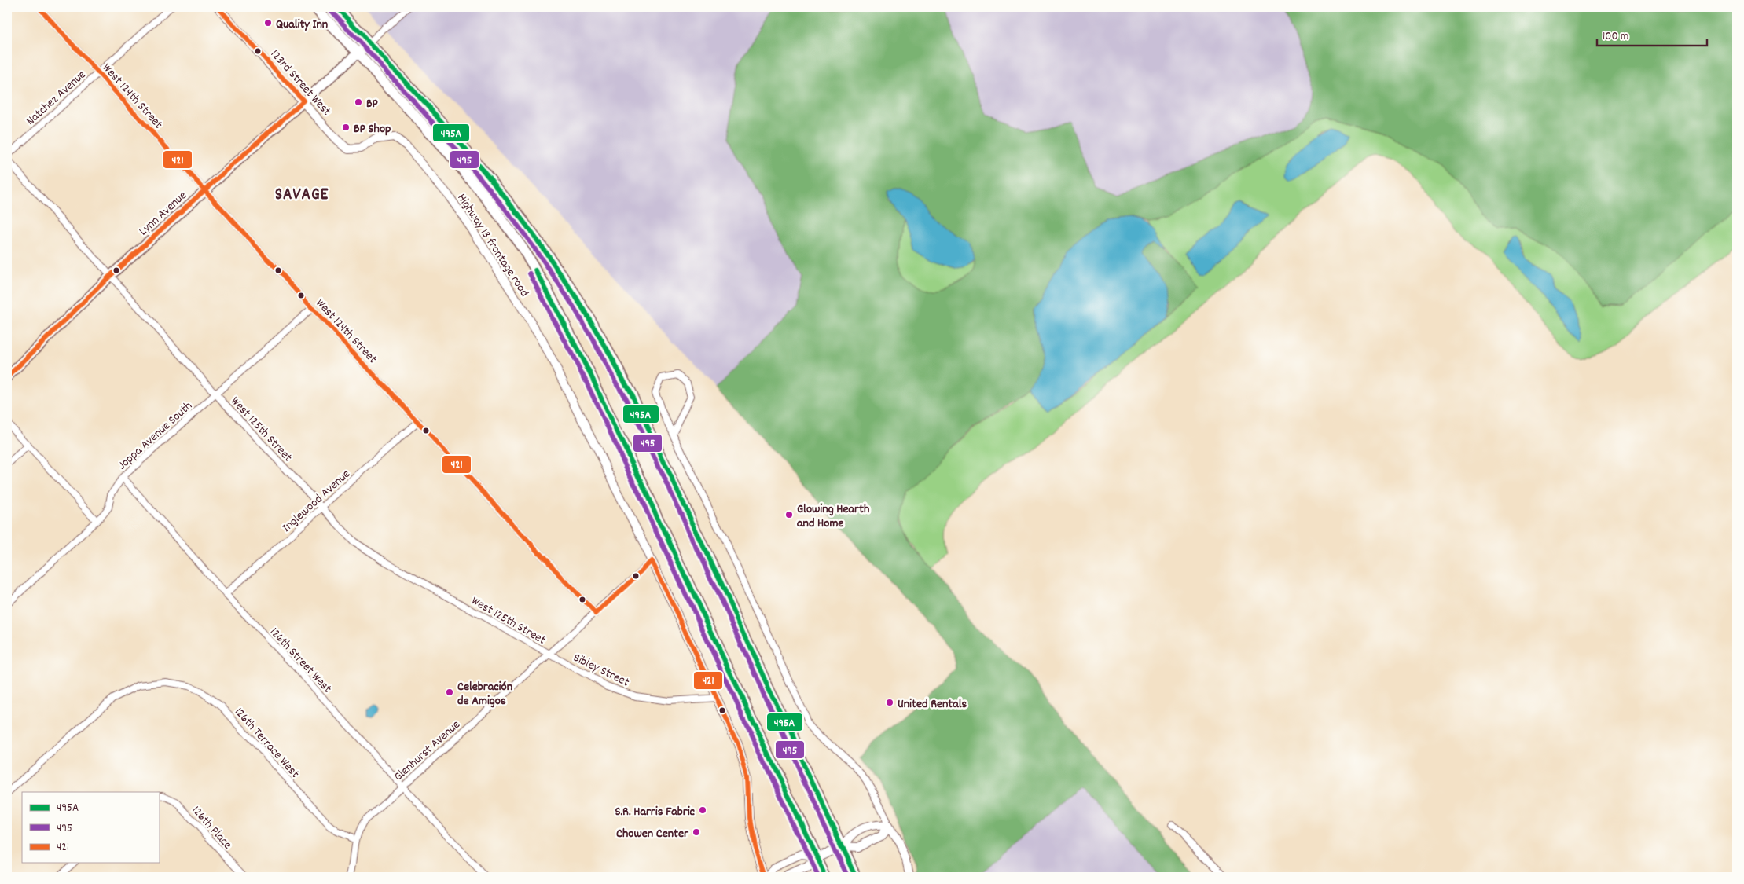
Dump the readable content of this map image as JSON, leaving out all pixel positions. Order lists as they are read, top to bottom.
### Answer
{
  "streets": {
    "main road": ["Lynn Avenue"],
    "street": [
      "123rd Street West",
      "West 124th Street",
      "Natchez Avenue",
      "Highway 13 frontage road",
      "West 125th Street",
      "Joppa Avenue South",
      "Inglewood Avenue",
      "126th Street West",
      "Sibley Street",
      "126th Terrace West",
      "Glenhurst Avenue",
      "126th Place"
    ]
  },
  "crossings": [
    ["123rd Street West", "Lynn Avenue"],
    ["123rd Street West", "Highway 13 frontage road"],
    ["West 124th Street", "Natchez Avenue"],
    ["West 124th Street", "Lynn Avenue"],
    ["West 124th Street", "Joppa Avenue South"],
    ["West 124th Street", "Inglewood Avenue"],
    ["West 124th Street", "Glenhurst Avenue"],
    ["Lynn Avenue", "West 125th Street"],
    ["Highway 13 frontage road", "Glenhurst Avenue"],
    ["West 125th Street", "Joppa Avenue South"],
    ["West 125th Street", "Inglewood Avenue"],
    ["West 125th Street", "Sibley Street"],
    ["West 125th Street", "Glenhurst Avenue"],
    ["Joppa Avenue South", "126th Street West"],
    ["Inglewood Avenue", "126th Street West"],
    ["126th Street West", "Glenhurst Avenue"],
    ["Sibley Street", "Glenhurst Avenue"],
    ["126th Terrace West", "Glenhurst Avenue"]
  ],
  "districts": ["SAVAGE"],
  "places": [
    "Quality Inn",
    "BP",
    "BP Shop",
    "Glowing Hearth and Home",
    "Celebración de Amigos",
    "United Rentals",
    "S.R. Harris Fabric",
    "Chowen Center"
  ],
  "lines": ["transit line 495A", "transit line 421", "transit line 495"],
  "legend": ["495A", "495", "421"],
  "scale_bar": "100 m"
}
